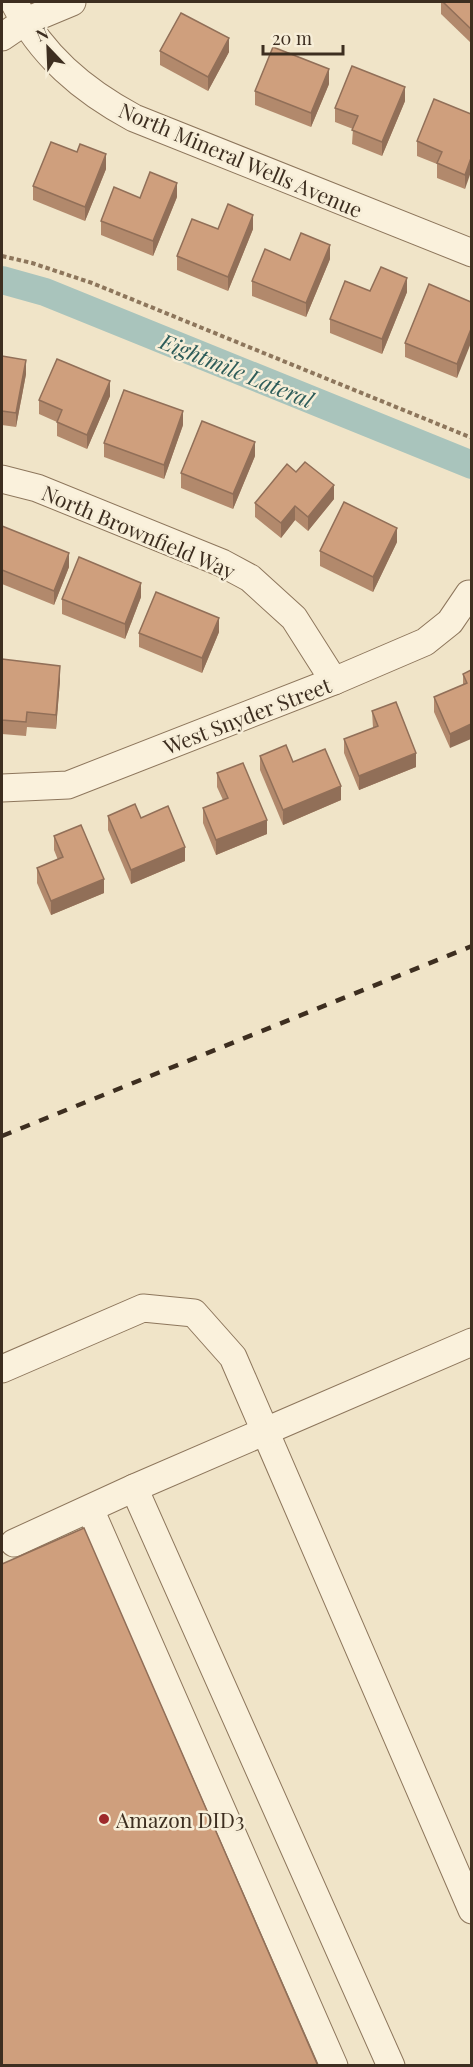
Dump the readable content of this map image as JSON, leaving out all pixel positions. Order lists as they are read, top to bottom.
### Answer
{
  "streets": {
    "street": ["North Mineral Wells Avenue", "North Brownfield Way", "West Snyder Street"]
  },
  "crossings": [
    ["North Brownfield Way", "West Snyder Street"]
  ],
  "water": ["Eightmile Lateral"],
  "places": ["Amazon DID3"],
  "scale_bar": "20 m",
  "north": "top left"
}
